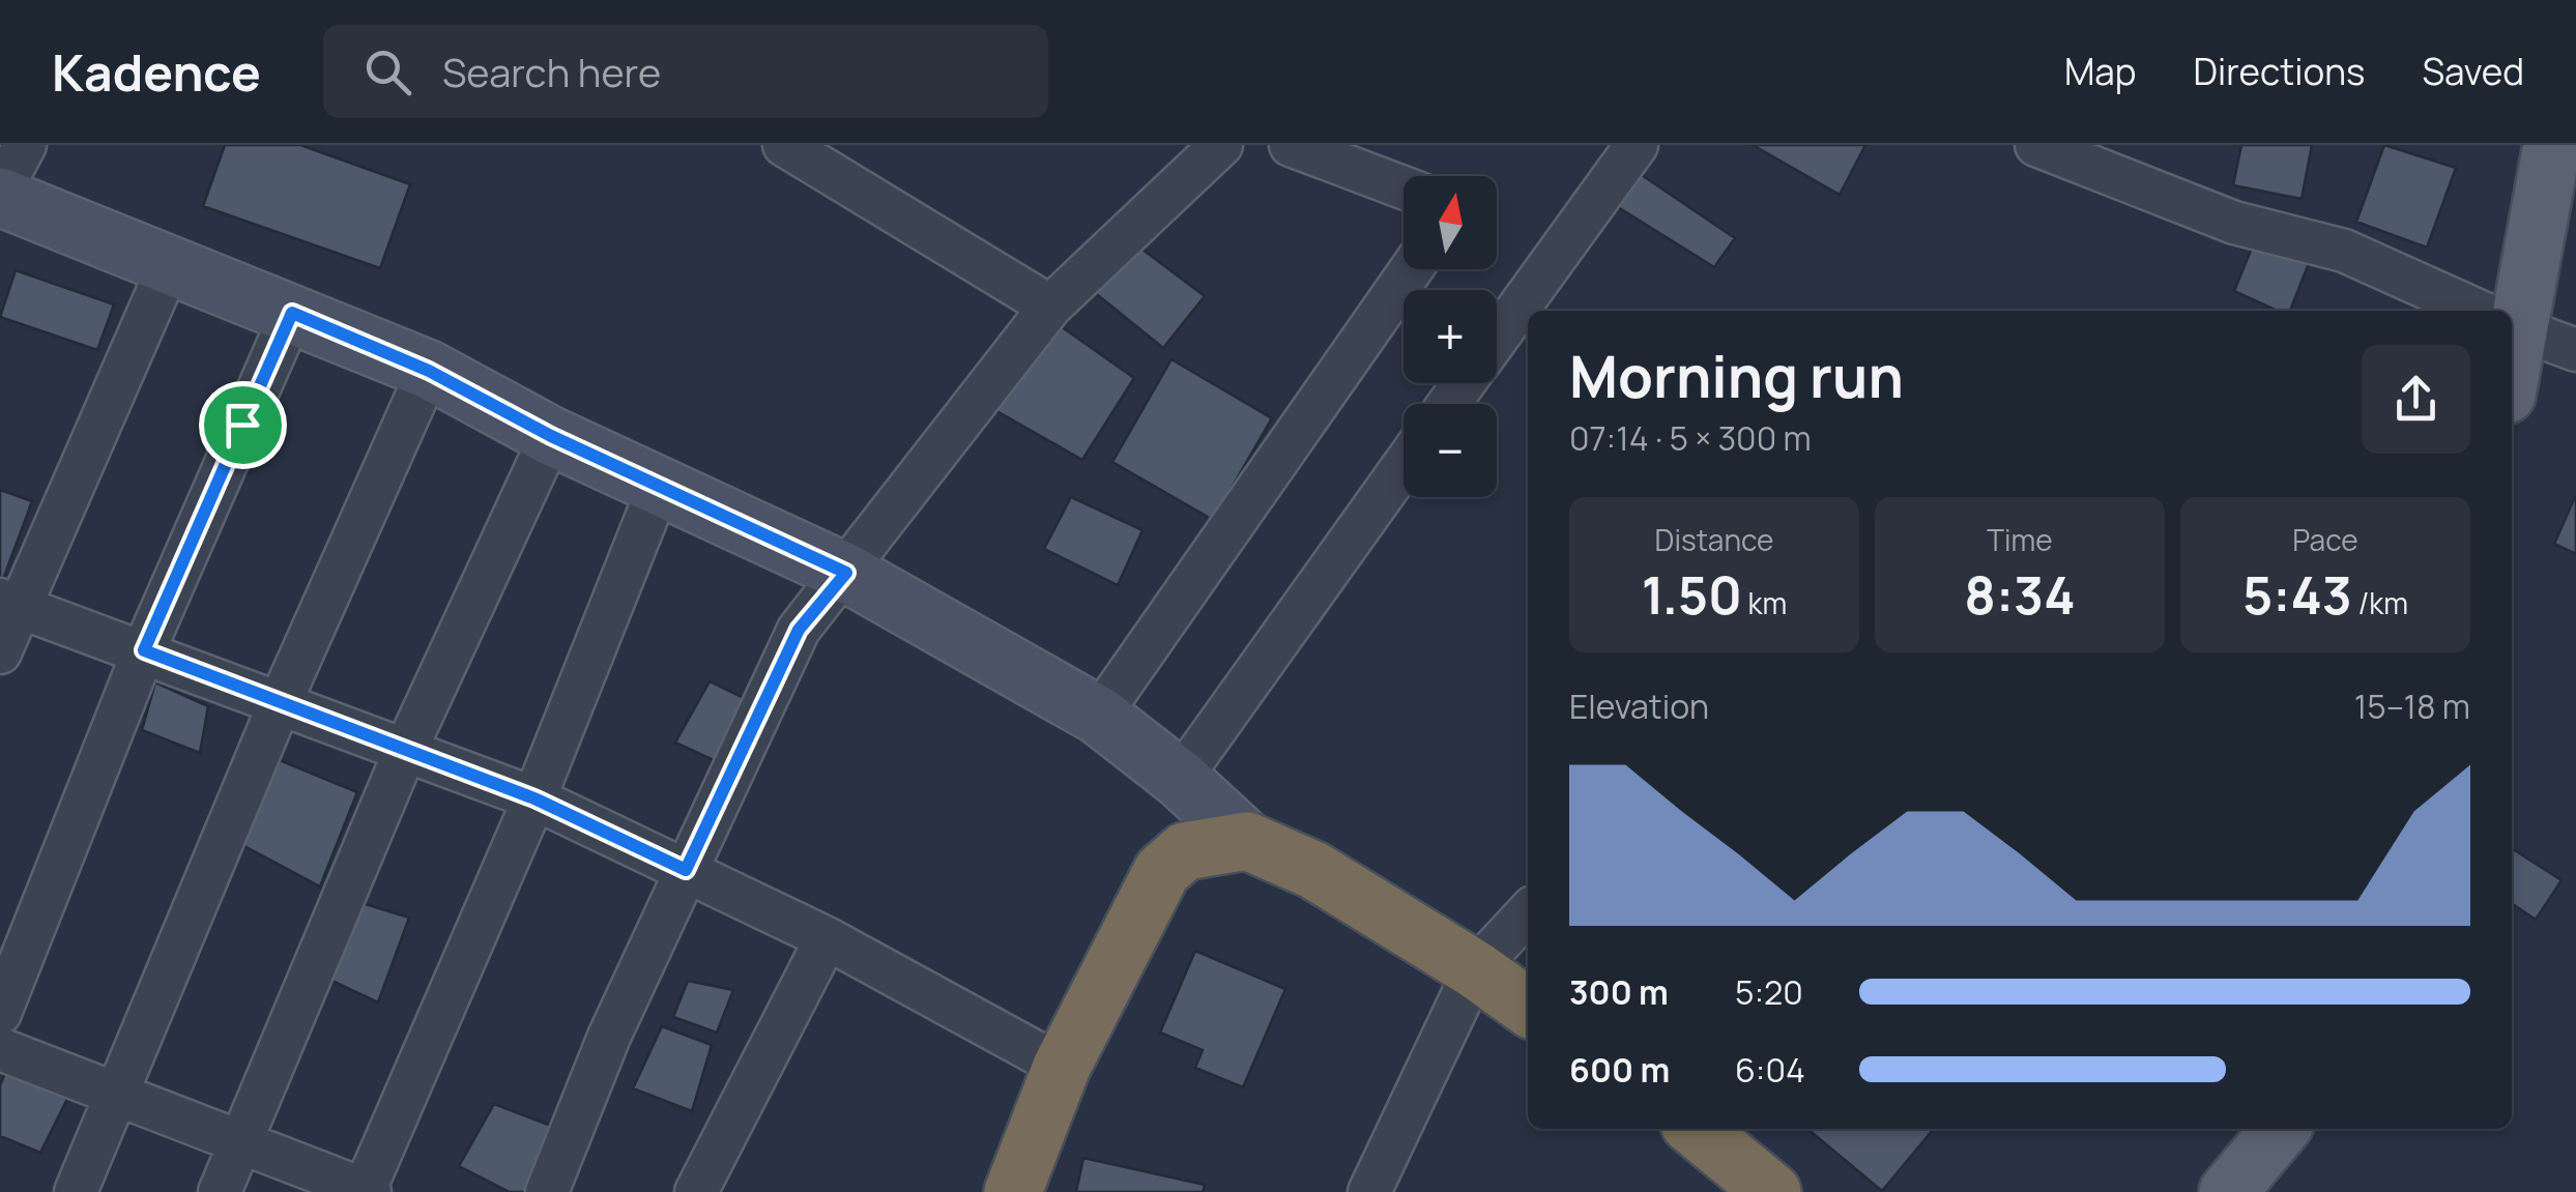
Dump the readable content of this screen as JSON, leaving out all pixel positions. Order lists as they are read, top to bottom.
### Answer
{
  "north": "top",
  "page": {
    "header": "Kadence",
    "search": "Search here",
    "nav": ["Map", "Directions", "Saved"],
    "map_buttons": ["+", "−"],
    "heading": ["Morning run", "07:14 · 5 × 300 m"],
    "stats": [
      ["Distance", "1.50 km"],
      ["Time", "8:34"],
      ["Pace", "5:43 /km"]
    ],
    "chart": ["Elevation", "15–18 m"],
    "list": [
      {
        "name": "300 m",
        "note": "5:20"
      },
      {
        "name": "600 m",
        "note": "6:04"
      }
    ]
  }
}
